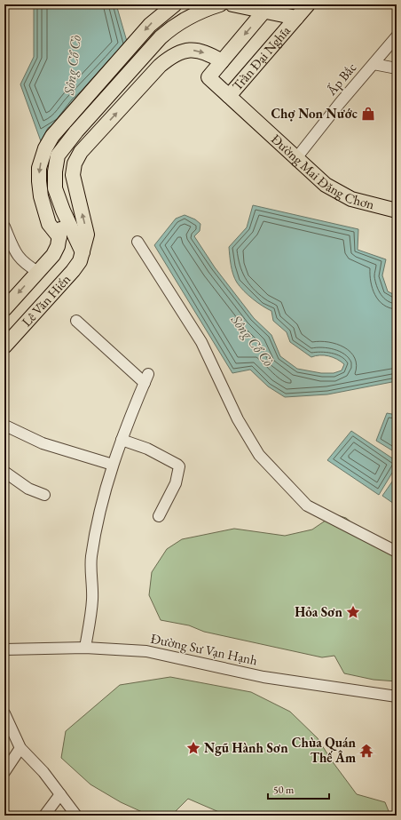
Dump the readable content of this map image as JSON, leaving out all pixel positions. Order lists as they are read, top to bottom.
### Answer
{
  "streets": {
    "main road": ["Trần Đại Nghĩa", "Đường Mai Đăng Chơn", "Lê Văn Hiến"],
    "street": ["Ấp Bắc", "Đường Sư Vạn Hạnh"]
  },
  "crossings": [
    ["Trần Đại Nghĩa", "Đường Mai Đăng Chơn"],
    ["Ấp Bắc", "Đường Mai Đăng Chơn"]
  ],
  "water": ["Sông Cổ Cò"],
  "places": {
    "shop": ["Chợ Non Nước"],
    "place": ["Hỏa Sơn", "Ngũ Hành Sơn"],
    "temple": ["Chùa Quán Thế Âm"]
  },
  "scale_bar": "50 m"
}
